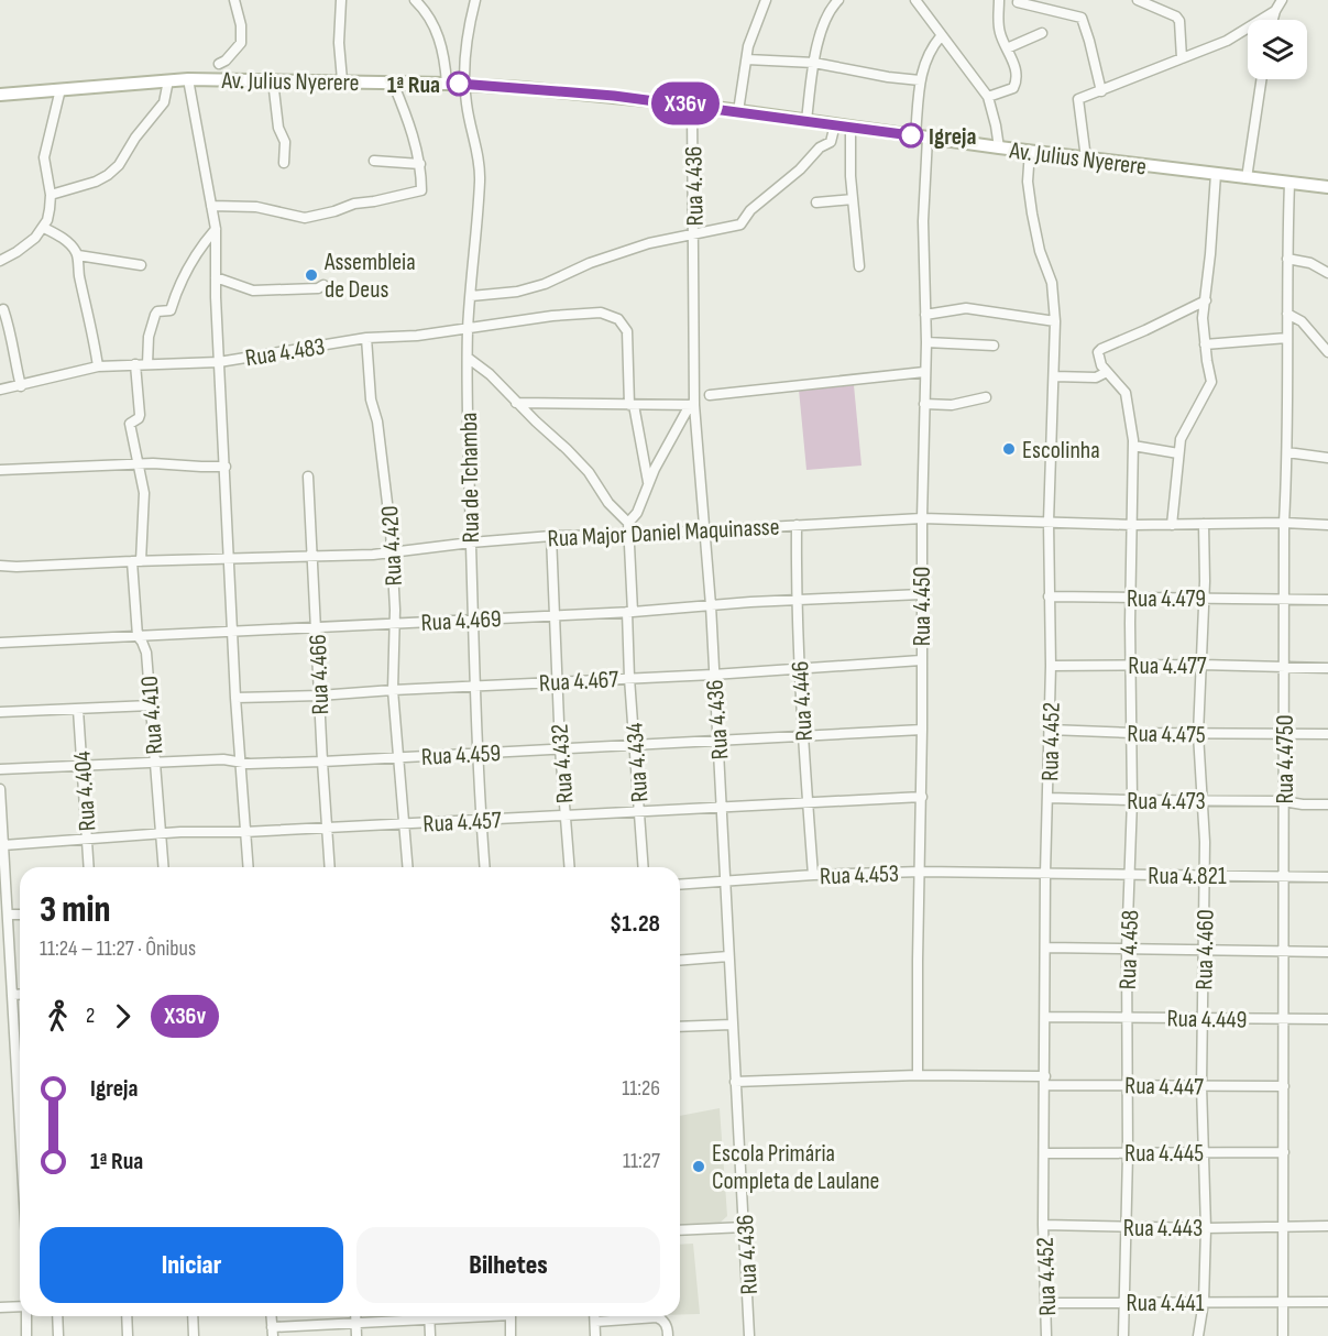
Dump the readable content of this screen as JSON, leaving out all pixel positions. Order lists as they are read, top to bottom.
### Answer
{
  "streets": {
    "main road": ["Av. Julius Nyerere"],
    "street": [
      "Rua 4.436",
      "Rua 4.483",
      "Rua de Tchamba",
      "Rua Major Daniel Maquinasse",
      "Rua 4.420",
      "Rua 4.479",
      "Rua 4.450",
      "Rua 4.469",
      "Rua 4.477",
      "Rua 4.466",
      "Rua 4.467",
      "Rua 4.446",
      "Rua 4.410",
      "Rua 4.475",
      "Rua 4.452",
      "Rua 4.459",
      "Rua 4.4750",
      "Rua 4.434",
      "Rua 4.432",
      "Rua 4.404",
      "Rua 4.473",
      "Rua 4.457",
      "Rua 4.453",
      "Rua 4.821",
      "Rua 4.458",
      "Rua 4.460",
      "Rua 4.449",
      "Rua 4.447",
      "Rua 4.445",
      "Rua 4.443",
      "Rua 4.441"
    ]
  },
  "crossings": [
    ["Av. Julius Nyerere", "Rua 4.436"],
    ["Av. Julius Nyerere", "Rua de Tchamba"],
    ["Av. Julius Nyerere", "Rua 4.450"],
    ["Av. Julius Nyerere", "Rua 4.452"],
    ["Av. Julius Nyerere", "Rua 4.4750"],
    ["Rua 4.436", "Rua Major Daniel Maquinasse"],
    ["Rua 4.436", "Rua 4.469"],
    ["Rua 4.436", "Rua 4.467"],
    ["Rua 4.436", "Rua 4.459"],
    ["Rua 4.436", "Rua 4.457"],
    ["Rua 4.436", "Rua 4.453"],
    ["Rua 4.436", "Rua 4.447"],
    ["Rua 4.483", "Rua de Tchamba"],
    ["Rua 4.483", "Rua 4.420"],
    ["Rua 4.483", "Rua 4.410"],
    ["Rua de Tchamba", "Rua Major Daniel Maquinasse"],
    ["Rua de Tchamba", "Rua 4.469"],
    ["Rua de Tchamba", "Rua 4.467"],
    ["Rua de Tchamba", "Rua 4.459"],
    ["Rua de Tchamba", "Rua 4.457"],
    ["Rua Major Daniel Maquinasse", "Rua 4.420"],
    ["Rua Major Daniel Maquinasse", "Rua 4.450"],
    ["Rua Major Daniel Maquinasse", "Rua 4.466"],
    ["Rua Major Daniel Maquinasse", "Rua 4.446"],
    ["Rua Major Daniel Maquinasse", "Rua 4.410"],
    ["Rua Major Daniel Maquinasse", "Rua 4.452"],
    ["Rua Major Daniel Maquinasse", "Rua 4.4750"],
    ["Rua Major Daniel Maquinasse", "Rua 4.434"],
    ["Rua Major Daniel Maquinasse", "Rua 4.432"],
    ["Rua Major Daniel Maquinasse", "Rua 4.458"],
    ["Rua Major Daniel Maquinasse", "Rua 4.460"],
    ["Rua 4.420", "Rua 4.469"],
    ["Rua 4.420", "Rua 4.467"],
    ["Rua 4.420", "Rua 4.459"],
    ["Rua 4.420", "Rua 4.457"],
    ["Rua 4.479", "Rua 4.452"],
    ["Rua 4.479", "Rua 4.4750"],
    ["Rua 4.479", "Rua 4.458"],
    ["Rua 4.479", "Rua 4.460"],
    ["Rua 4.450", "Rua 4.469"],
    ["Rua 4.450", "Rua 4.467"],
    ["Rua 4.450", "Rua 4.459"],
    ["Rua 4.450", "Rua 4.457"],
    ["Rua 4.450", "Rua 4.453"],
    ["Rua 4.450", "Rua 4.447"],
    ["Rua 4.469", "Rua 4.466"],
    ["Rua 4.469", "Rua 4.446"],
    ["Rua 4.469", "Rua 4.410"],
    ["Rua 4.469", "Rua 4.434"],
    ["Rua 4.469", "Rua 4.432"],
    ["Rua 4.477", "Rua 4.452"],
    ["Rua 4.477", "Rua 4.4750"],
    ["Rua 4.477", "Rua 4.458"],
    ["Rua 4.477", "Rua 4.460"],
    ["Rua 4.466", "Rua 4.467"],
    ["Rua 4.466", "Rua 4.459"],
    ["Rua 4.466", "Rua 4.457"],
    ["Rua 4.467", "Rua 4.446"],
    ["Rua 4.467", "Rua 4.434"],
    ["Rua 4.467", "Rua 4.432"],
    ["Rua 4.446", "Rua 4.459"],
    ["Rua 4.446", "Rua 4.457"],
    ["Rua 4.446", "Rua 4.453"],
    ["Rua 4.410", "Rua 4.459"],
    ["Rua 4.410", "Rua 4.457"],
    ["Rua 4.475", "Rua 4.452"],
    ["Rua 4.475", "Rua 4.4750"],
    ["Rua 4.475", "Rua 4.458"],
    ["Rua 4.475", "Rua 4.460"],
    ["Rua 4.452", "Rua 4.473"],
    ["Rua 4.452", "Rua 4.453"],
    ["Rua 4.452", "Rua 4.821"],
    ["Rua 4.452", "Rua 4.449"],
    ["Rua 4.452", "Rua 4.447"],
    ["Rua 4.452", "Rua 4.445"],
    ["Rua 4.452", "Rua 4.443"],
    ["Rua 4.452", "Rua 4.441"],
    ["Rua 4.459", "Rua 4.434"],
    ["Rua 4.459", "Rua 4.432"],
    ["Rua 4.459", "Rua 4.404"],
    ["Rua 4.4750", "Rua 4.473"],
    ["Rua 4.4750", "Rua 4.821"],
    ["Rua 4.4750", "Rua 4.449"],
    ["Rua 4.4750", "Rua 4.447"],
    ["Rua 4.4750", "Rua 4.445"],
    ["Rua 4.4750", "Rua 4.443"],
    ["Rua 4.4750", "Rua 4.441"],
    ["Rua 4.434", "Rua 4.457"],
    ["Rua 4.432", "Rua 4.457"],
    ["Rua 4.404", "Rua 4.457"],
    ["Rua 4.473", "Rua 4.458"],
    ["Rua 4.473", "Rua 4.460"],
    ["Rua 4.453", "Rua 4.821"],
    ["Rua 4.821", "Rua 4.458"],
    ["Rua 4.821", "Rua 4.460"],
    ["Rua 4.458", "Rua 4.449"],
    ["Rua 4.458", "Rua 4.447"],
    ["Rua 4.458", "Rua 4.445"],
    ["Rua 4.458", "Rua 4.443"],
    ["Rua 4.458", "Rua 4.441"],
    ["Rua 4.460", "Rua 4.449"],
    ["Rua 4.460", "Rua 4.447"],
    ["Rua 4.460", "Rua 4.445"],
    ["Rua 4.460", "Rua 4.443"],
    ["Rua 4.460", "Rua 4.441"]
  ],
  "places": [
    "1ª Rua",
    "Igreja",
    "Assembleia de Deus",
    "Escolinha",
    "Escola Primária Completa de Laulane"
  ],
  "lines": ["bus line X36v"],
  "page": {
    "on_map": "X36v",
    "heading": ["3 min", "11:24 – 11:27 · Ônibus", "$1.28"],
    "legs": ["2", "X36v"],
    "list": [
      {
        "name": "Igreja",
        "value": "11:26"
      },
      {
        "name": "1ª Rua",
        "value": "11:27"
      }
    ],
    "buttons": ["Iniciar", "Bilhetes"]
  }
}
